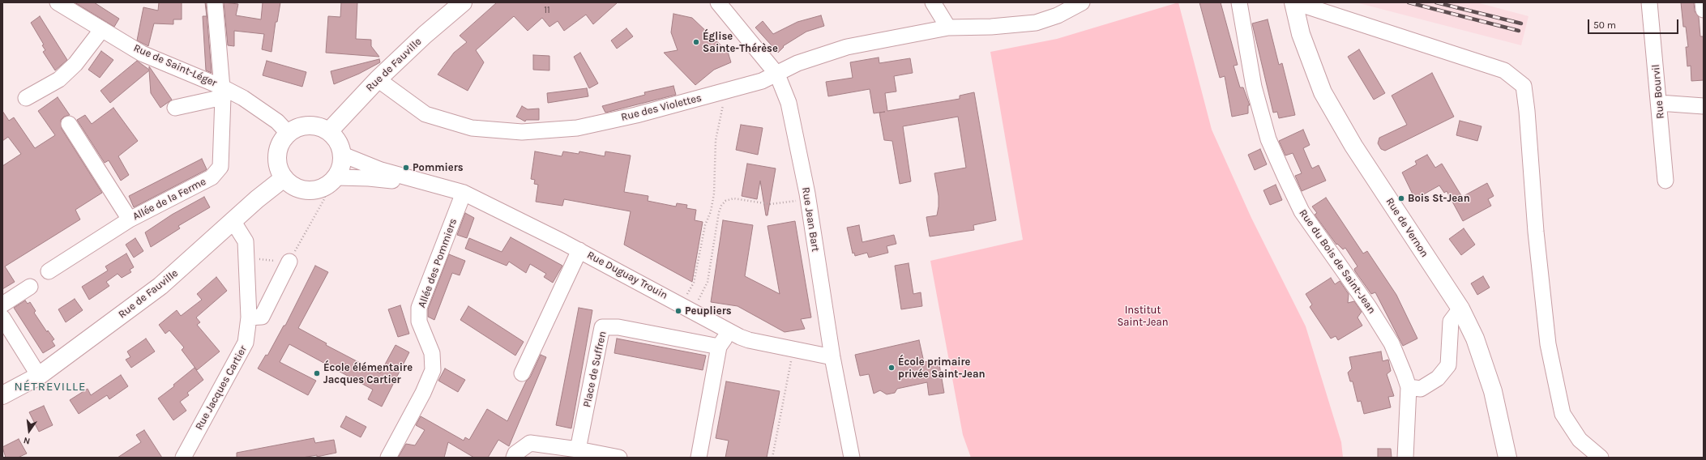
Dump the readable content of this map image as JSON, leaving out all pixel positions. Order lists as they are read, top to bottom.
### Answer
{
  "streets": {
    "main road": ["Rue de Fauville", "Rue de Vernon"],
    "street": [
      "Rue de Saint-Léger",
      "Rue Bourvil",
      "Rue des Violettes",
      "Allée de la Ferme",
      "Rue Jean Bart",
      "Rue du Bois de Saint-Jean",
      "Allée des Pommiers",
      "Rue Duguay Trouin",
      "Place de Suffren",
      "Rue Jacques Cartier"
    ]
  },
  "crossings": [
    ["Rue de Fauville", "Rue de Saint-Léger"],
    ["Rue de Fauville", "Rue des Violettes"],
    ["Rue de Fauville", "Rue Duguay Trouin"],
    ["Rue de Fauville", "Rue Jacques Cartier"],
    ["Rue de Saint-Léger", "Allée de la Ferme"],
    ["Rue de Saint-Léger", "Rue Duguay Trouin"],
    ["Rue des Violettes", "Rue Jean Bart"],
    ["Rue Jean Bart", "Rue Duguay Trouin"],
    ["Allée des Pommiers", "Rue Duguay Trouin"]
  ],
  "districts": ["NÉTREVILLE"],
  "parks": ["Institut Saint-Jean"],
  "places": [
    "Église Sainte-Thérèse",
    "Pommiers",
    "Bois St-Jean",
    "Peupliers",
    "École primaire privée Saint-Jean",
    "École élémentaire Jacques Cartier"
  ],
  "house_numbers": ["11"],
  "scale_bar": "50 m",
  "north": "bottom"
}
